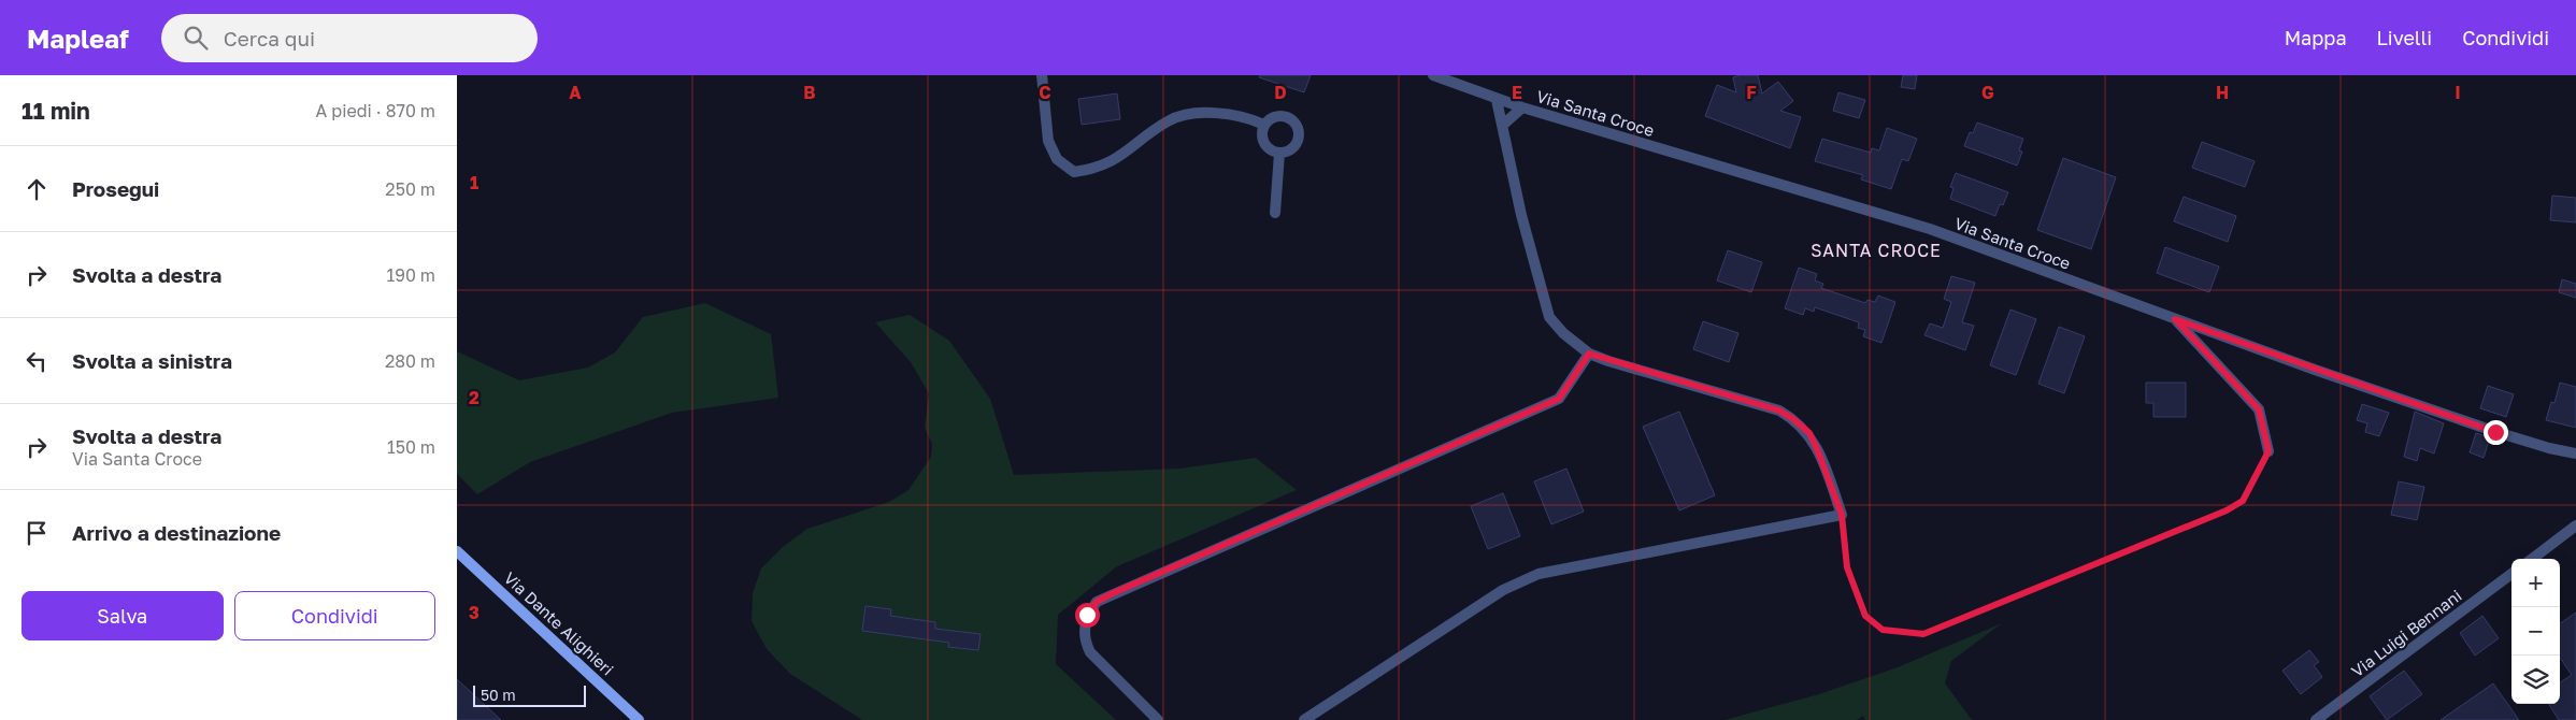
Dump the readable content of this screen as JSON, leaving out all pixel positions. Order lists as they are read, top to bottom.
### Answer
{
  "streets": {
    "main road": ["Via Dante Alighieri"],
    "street": ["Via Santa Croce", "Via Luigi Bennani"]
  },
  "districts": ["SANTA CROCE"],
  "scale_bar": "50 m",
  "page": {
    "header": "Mapleaf",
    "search": "Cerca qui",
    "nav": ["Mappa", "Livelli", "Condividi"],
    "heading": ["11 min", "A piedi · 870 m"],
    "list": [
      ["Prosegui", "250 m"],
      ["Svolta a destra", "190 m"],
      ["Svolta a sinistra", "280 m"],
      ["Svolta a destra", "Via Santa Croce", "150 m"],
      "Arrivo a destinazione"
    ],
    "map_buttons": ["+", "−"],
    "buttons": ["Salva", "Condividi"],
    "scale": "50 m"
  },
  "grid": {
    "columns": [
      "A",
      "B",
      "C",
      "D",
      "E",
      "F",
      "G",
      "H",
      "I"
    ],
    "rows": ["1", "2", "3"]
  }
}
